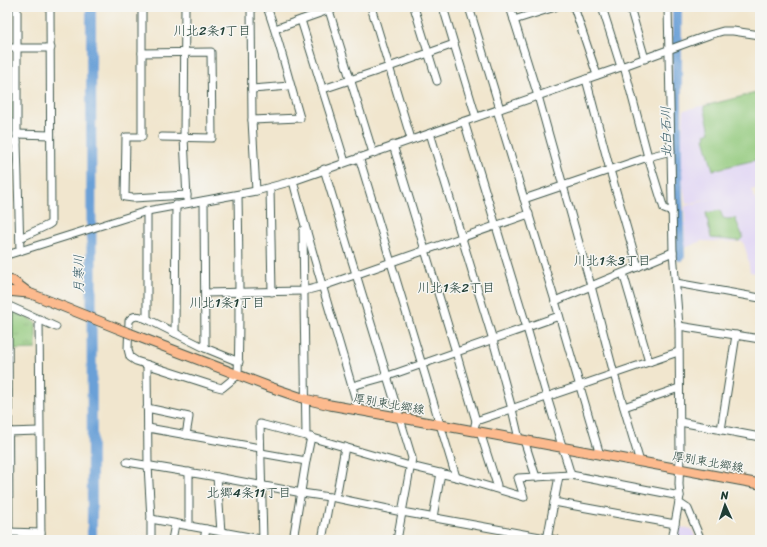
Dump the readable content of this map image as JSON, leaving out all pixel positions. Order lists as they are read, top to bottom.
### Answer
{
  "streets": {
    "main road": ["厚別東北郷線"]
  },
  "districts": [
    "川北2条1丁目",
    "川北1条3丁目",
    "川北1条2丁目",
    "川北1条1丁目",
    "北郷4条11丁目"
  ],
  "water": ["北白石川", "月寒川"],
  "north": "top"
}
